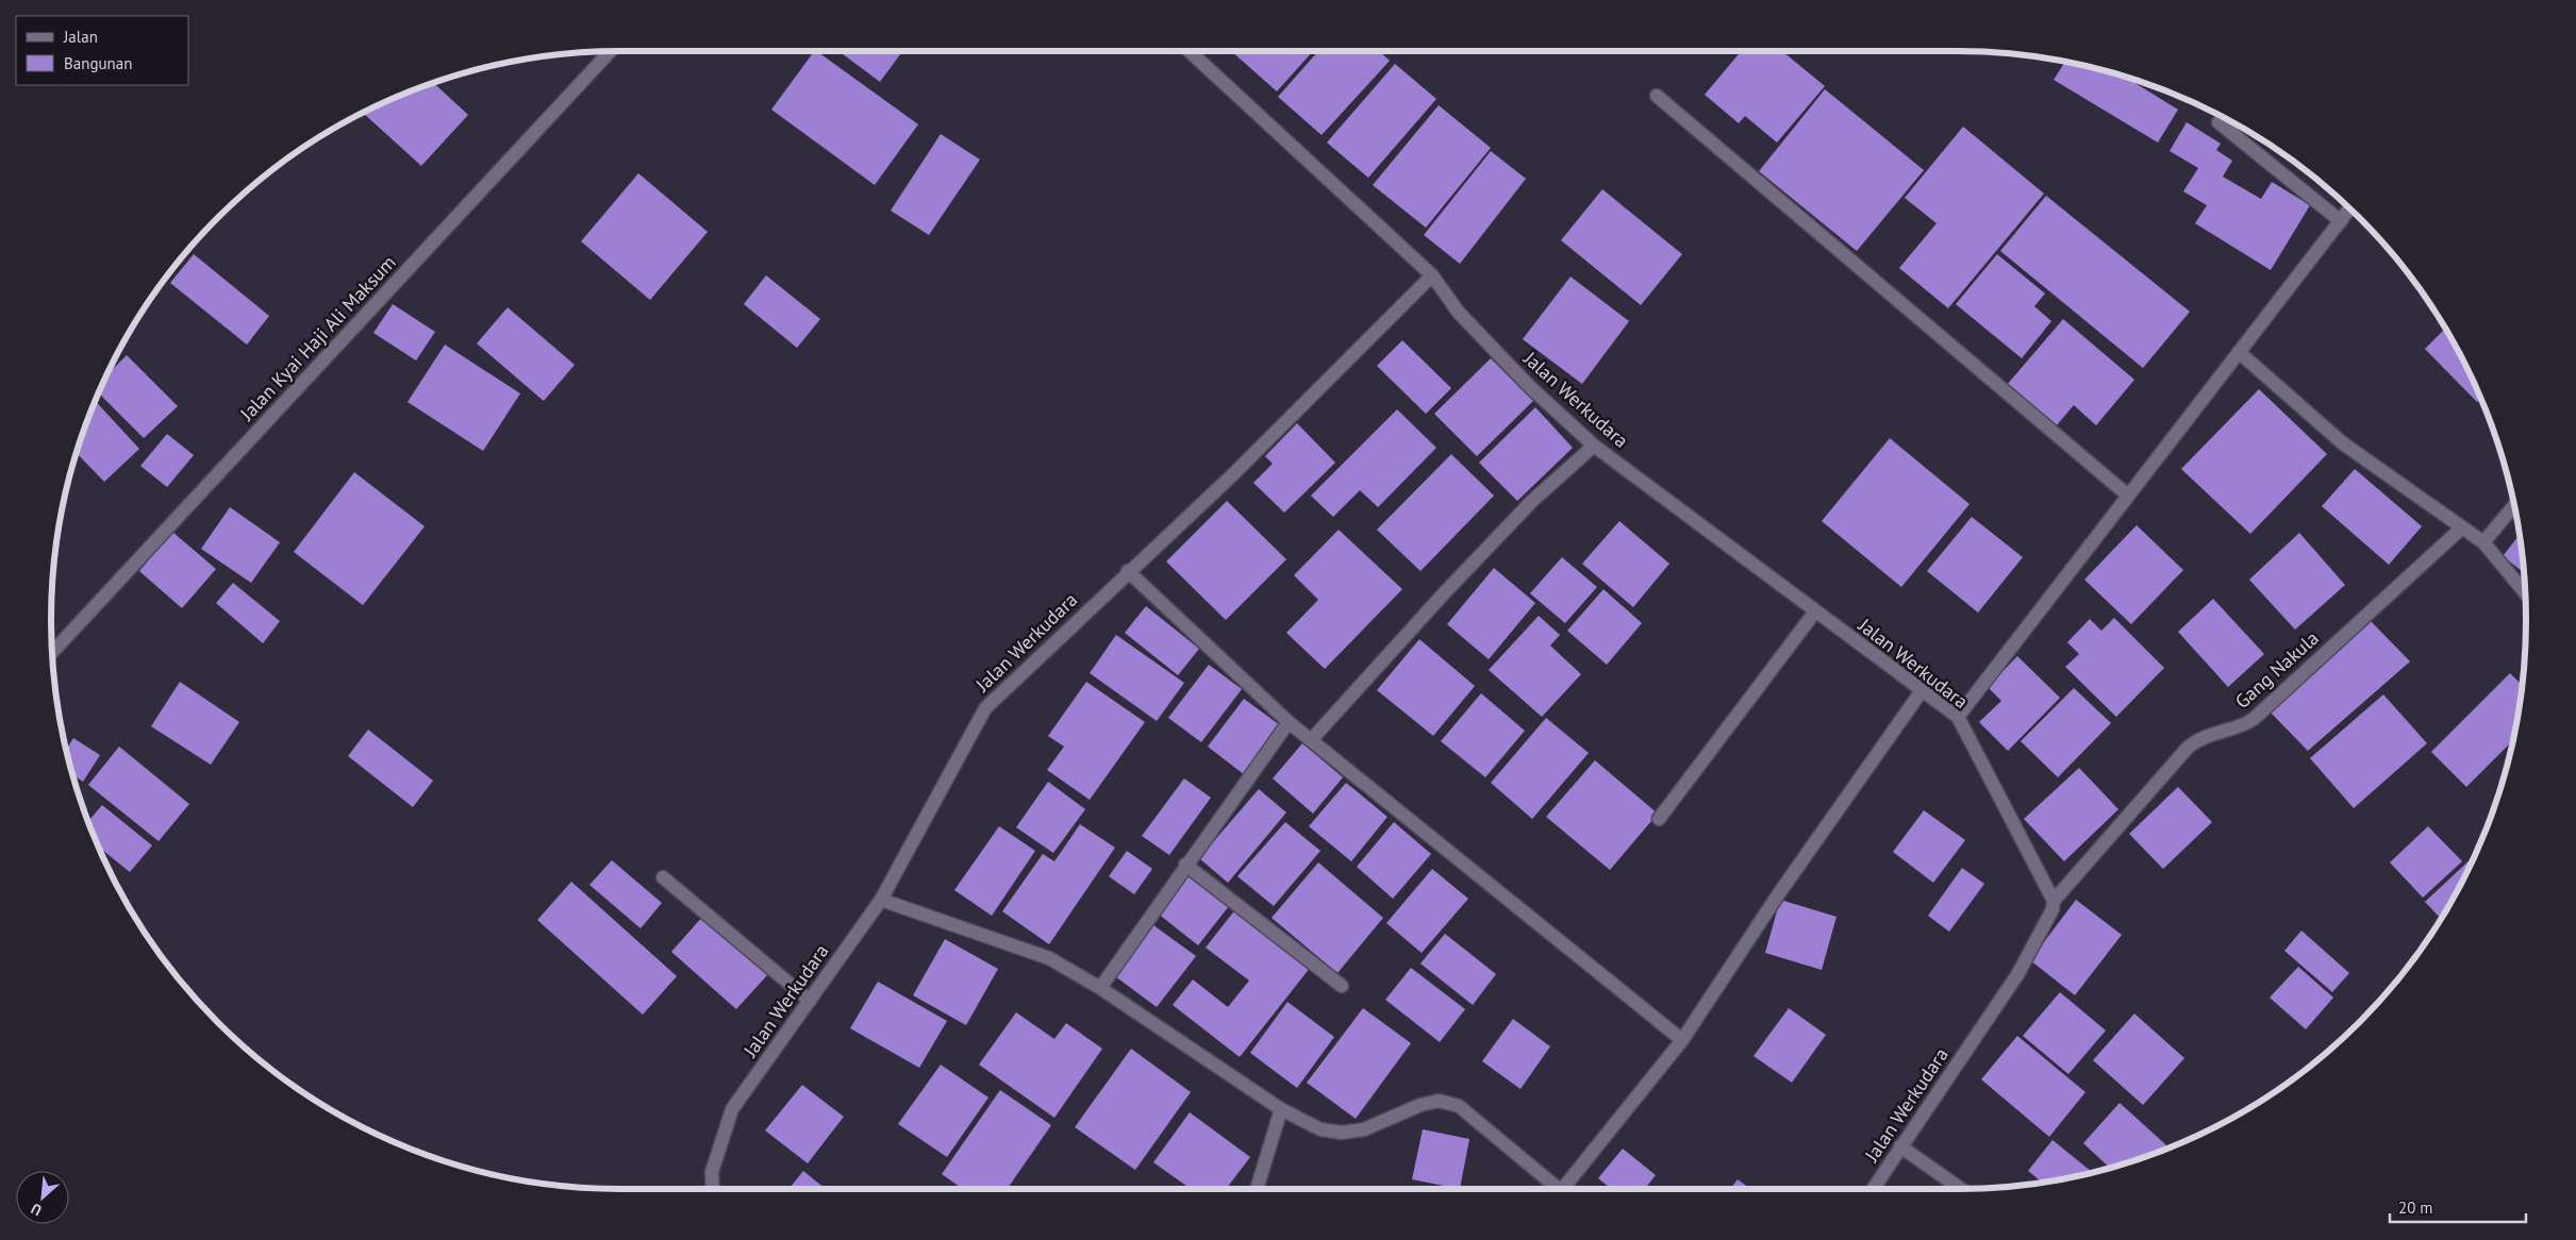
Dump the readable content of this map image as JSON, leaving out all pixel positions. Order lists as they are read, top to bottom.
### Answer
{
  "streets": {
    "street": ["Jalan Kyai Haji Ali Maksum", "Jalan Werkudara", "Gang Nakula"]
  },
  "crossings": [
    ["Jalan Werkudara", "Gang Nakula"]
  ],
  "legend": ["Jalan", "Bangunan"],
  "scale_bar": "20 m",
  "north": "bottom left"
}
